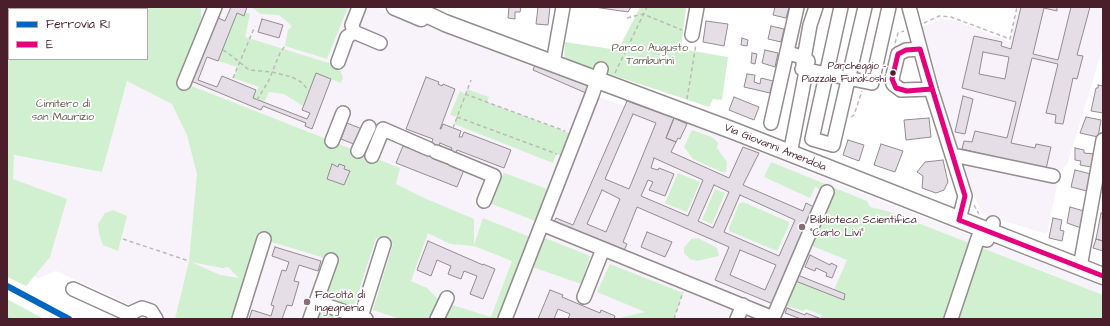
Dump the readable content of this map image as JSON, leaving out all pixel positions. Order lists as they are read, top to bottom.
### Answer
{
  "streets": {
    "main road": ["Via Giovanni Amendola"]
  },
  "parks": ["Parco Augusto Tamburini", "Cimitero di san Maurizio"],
  "places": ["Parcheggio - Piazzale Funakoshi", "Biblioteca Scientifica \"Carlo Livi\"", "Facoltà di Ingegneria"],
  "lines": ["transit line E", "rail line R1"],
  "legend": ["Ferrovia R1", "E"]
}
